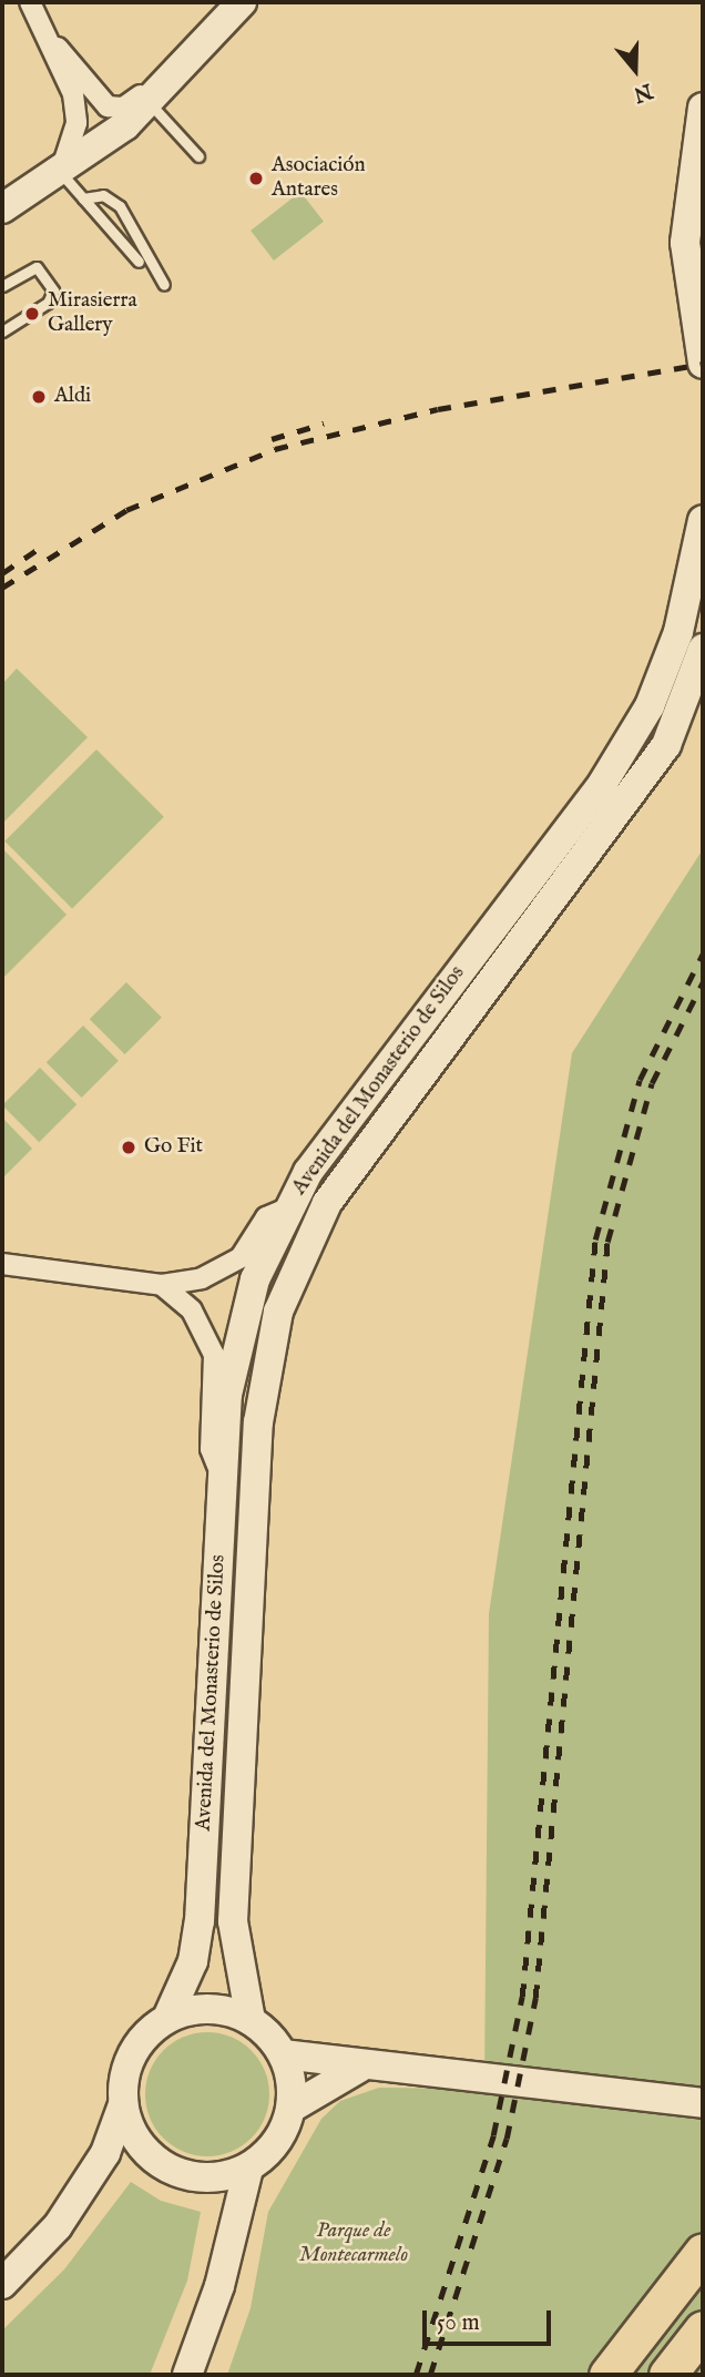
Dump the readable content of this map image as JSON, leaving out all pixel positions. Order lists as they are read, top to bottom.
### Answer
{
  "streets": {
    "street": ["Avenida del Monasterio de Silos"]
  },
  "parks": ["Parque de Montecarmelo"],
  "places": [
    "Asociación Antares",
    "Mirasierra Gallery",
    "Aldi",
    "Go Fit"
  ],
  "scale_bar": "50 m",
  "north": "bottom"
}
